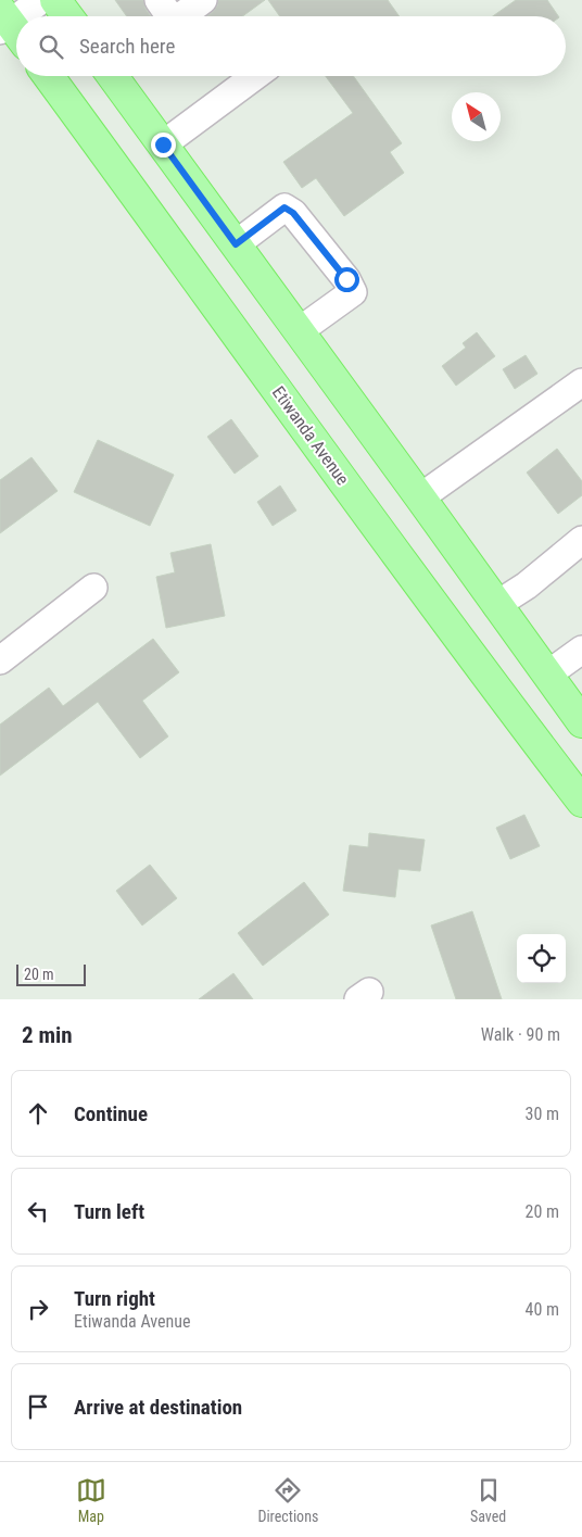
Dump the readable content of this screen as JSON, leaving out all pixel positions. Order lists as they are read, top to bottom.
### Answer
{
  "streets": {
    "main road": ["Etiwanda Avenue"]
  },
  "scale_bar": "20 m",
  "north": "top left",
  "page": {
    "search": "Search here",
    "scale": "20 m",
    "heading": ["2 min", "Walk · 90 m"],
    "list": [
      ["Continue", "30 m"],
      ["Turn left", "20 m"],
      ["Turn right", "Etiwanda Avenue", "40 m"],
      "Arrive at destination"
    ],
    "nav": ["Map", "Directions", "Saved"]
  }
}
